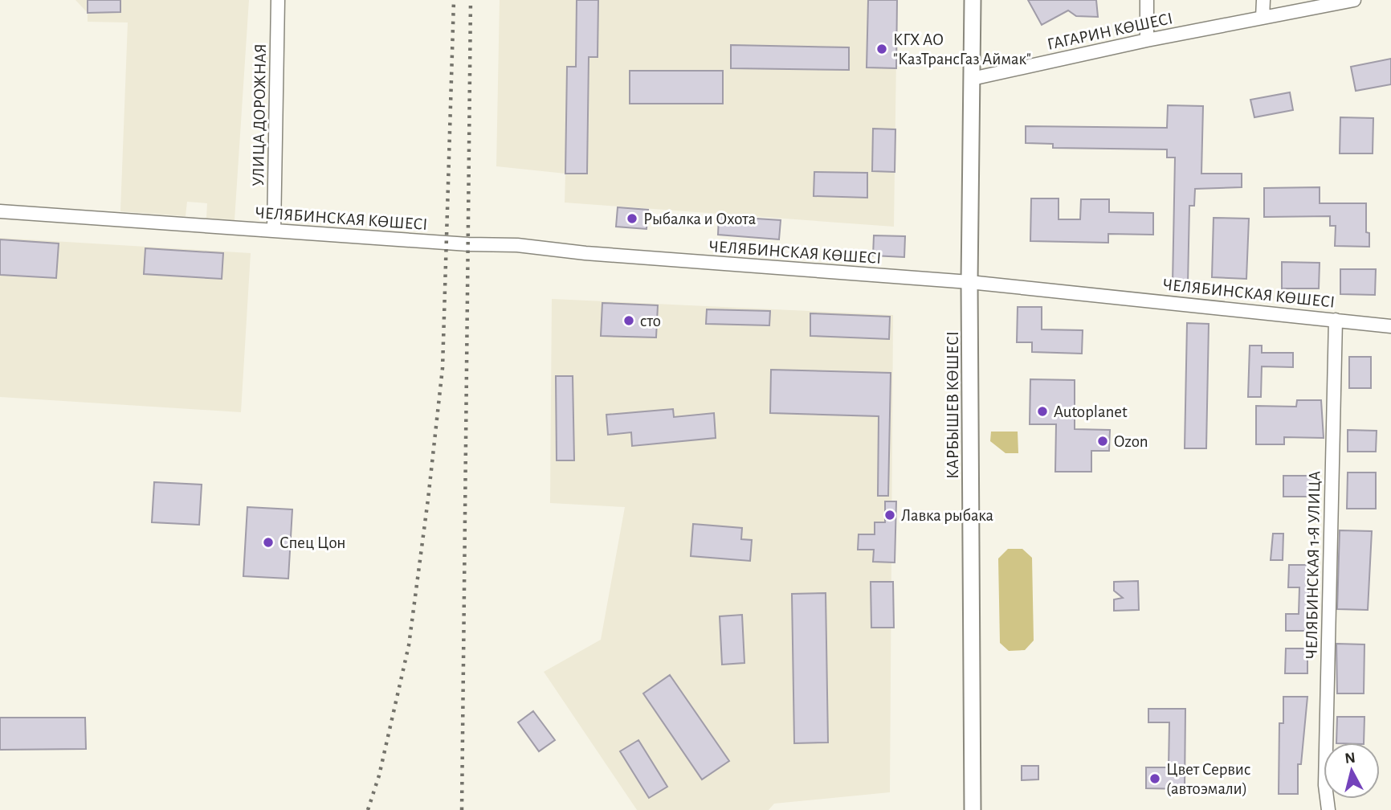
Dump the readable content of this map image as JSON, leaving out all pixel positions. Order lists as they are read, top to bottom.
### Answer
{
  "streets": {
    "main road": ["КАРБЫШЕВ КӨШЕСІ"],
    "street": [
      "ГАГАРИН КӨШЕСІ",
      "УЛИЦА ДОРОЖНАЯ",
      "ЧЕЛЯБИНСКАЯ КӨШЕСІ",
      "ЧЕЛЯБИНСКАЯ 1-Я УЛИЦА"
    ]
  },
  "crossings": [
    ["ГАГАРИН КӨШЕСІ", "КАРБЫШЕВ КӨШЕСІ"],
    ["УЛИЦА ДОРОЖНАЯ", "ЧЕЛЯБИНСКАЯ КӨШЕСІ"],
    ["ЧЕЛЯБИНСКАЯ КӨШЕСІ", "КАРБЫШЕВ КӨШЕСІ"],
    ["ЧЕЛЯБИНСКАЯ КӨШЕСІ", "ЧЕЛЯБИНСКАЯ 1-Я УЛИЦА"]
  ],
  "places": [
    "КГХ АО \"КазТрансГаз Аймак\"",
    "Рыбалка и Охота",
    "сто",
    "Autoplanet",
    "Ozon",
    "Лавка рыбака",
    "Спец Цон",
    "Цвет Сервис (автоэмали)"
  ],
  "north": "top"
}
